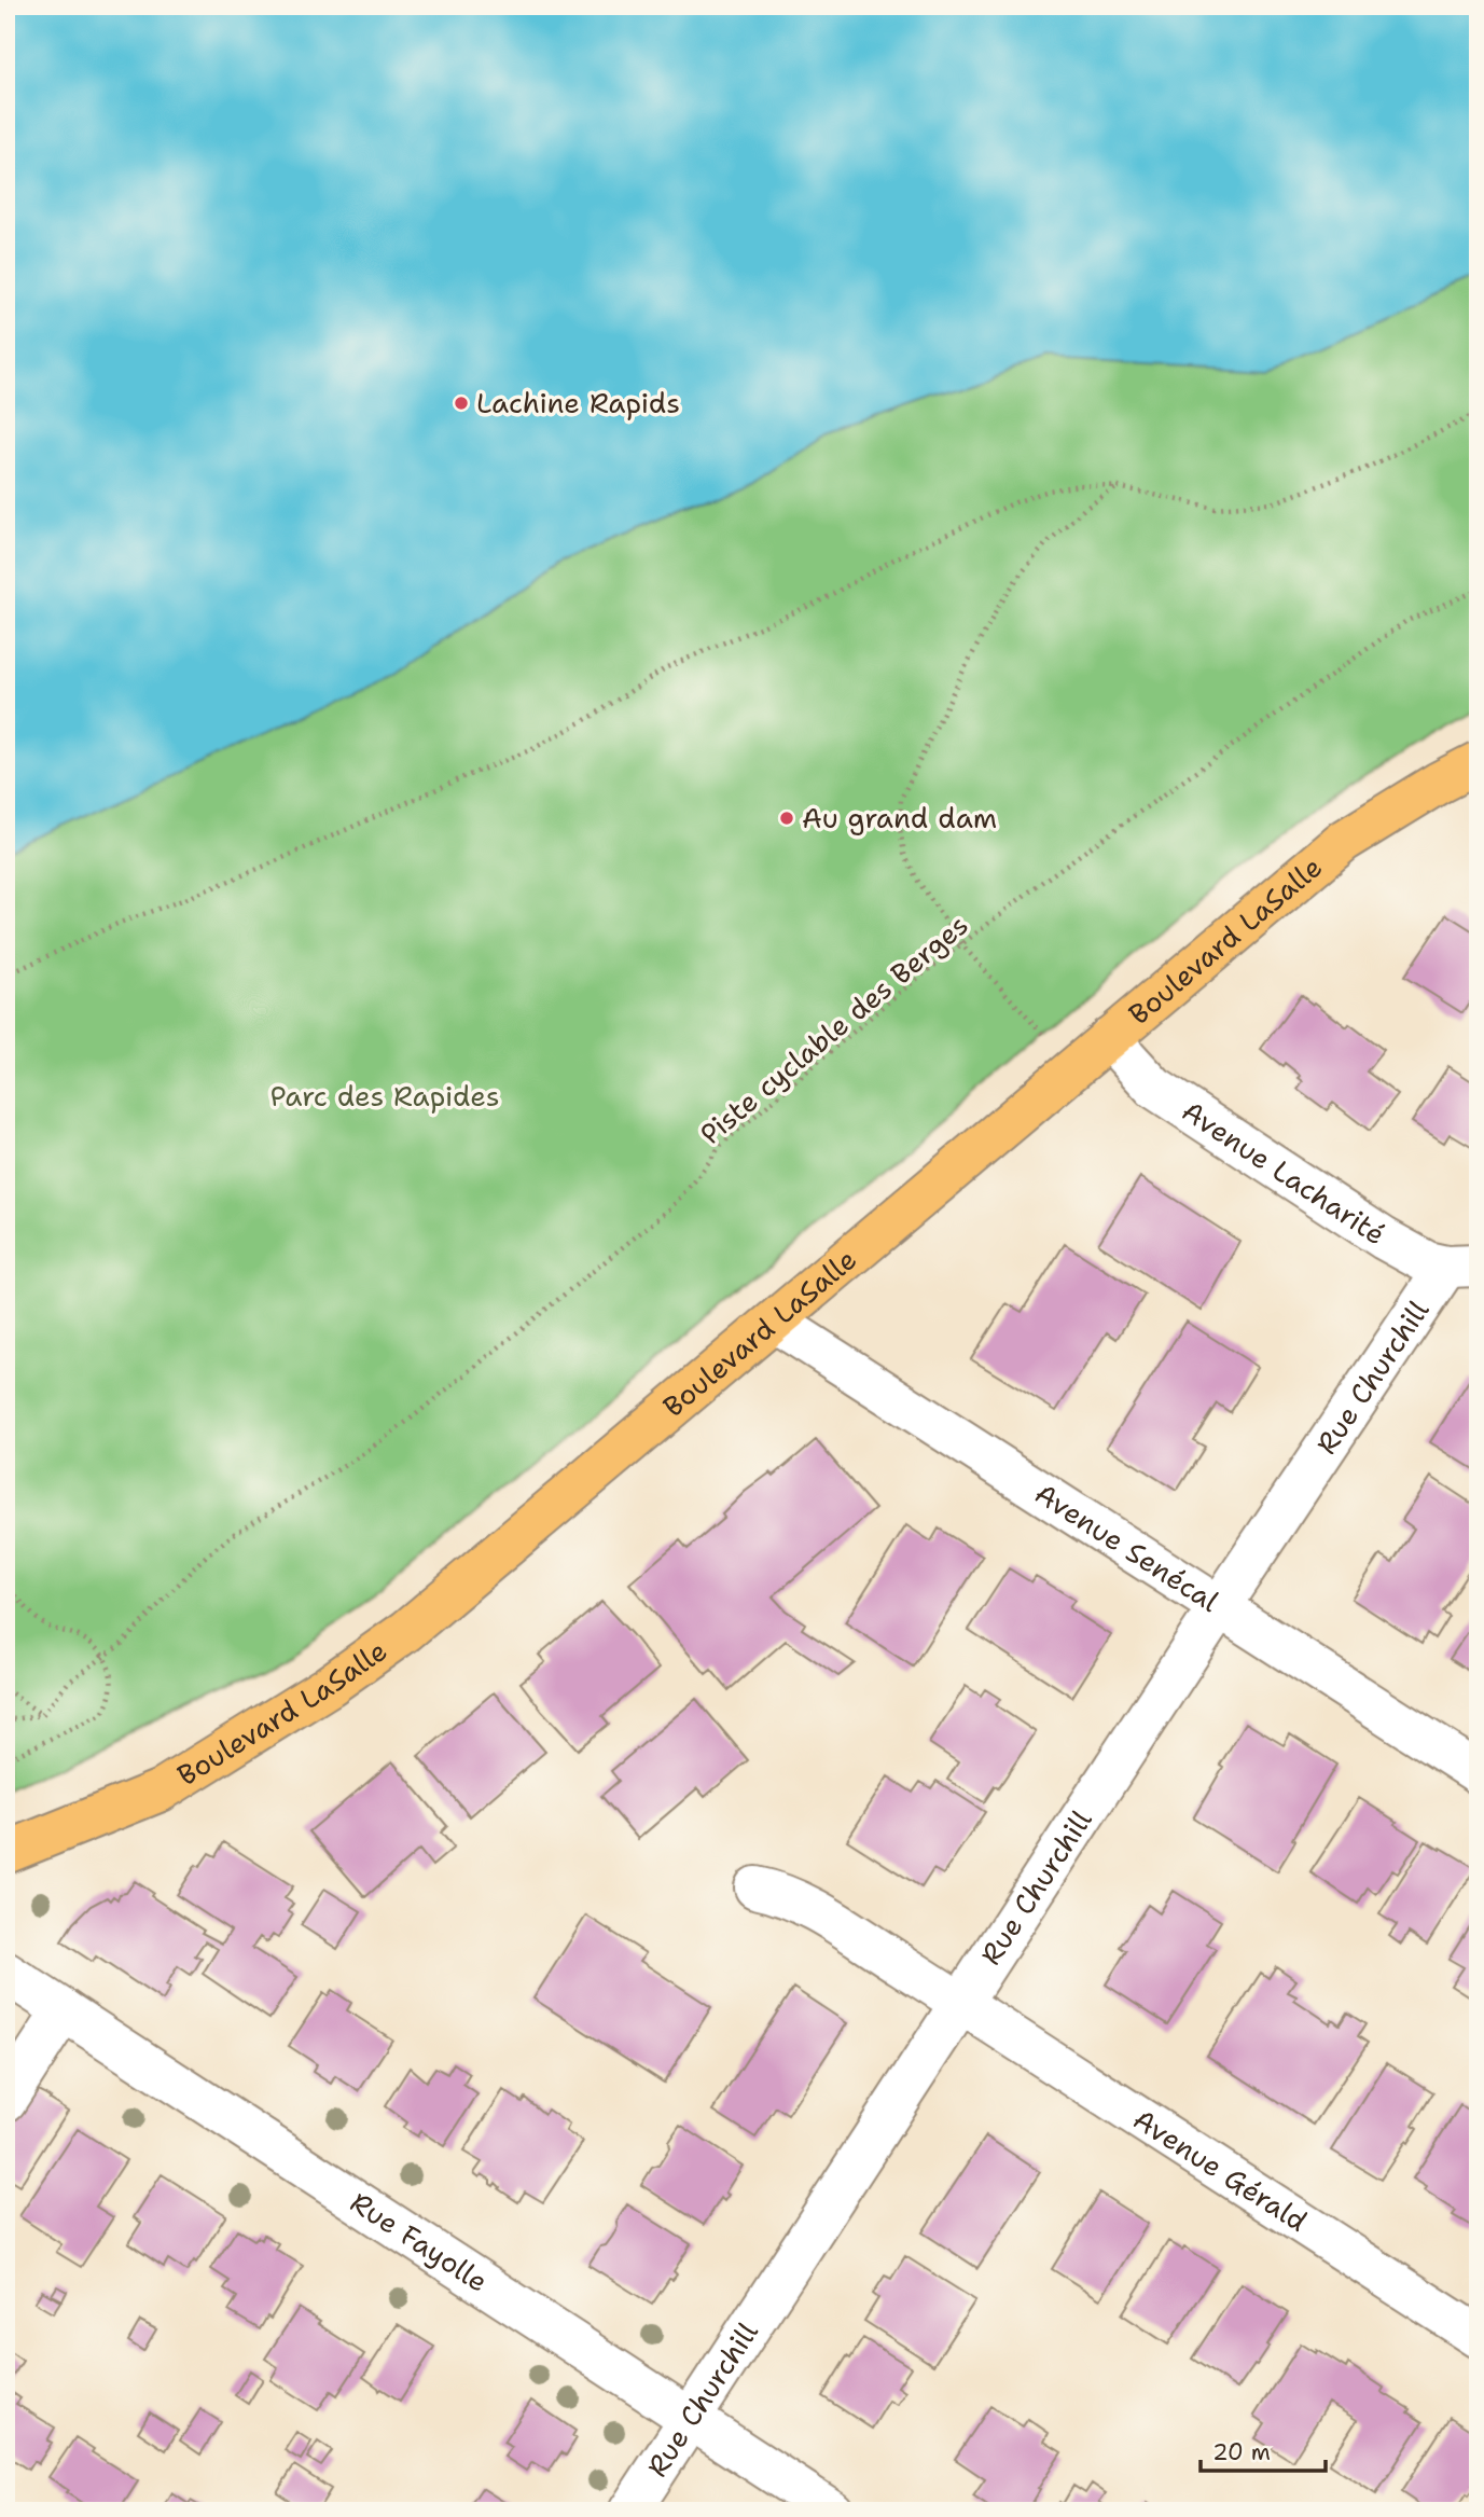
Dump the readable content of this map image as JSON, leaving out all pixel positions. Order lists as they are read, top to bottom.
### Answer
{
  "streets": {
    "main road": ["Boulevard LaSalle"],
    "street": [
      "Avenue Lacharité",
      "Rue Churchill",
      "Avenue Senécal",
      "Avenue Gérald",
      "Rue Fayolle"
    ],
    "path": ["Piste cyclable des Berges"]
  },
  "crossings": [
    ["Boulevard LaSalle", "Avenue Lacharité"],
    ["Boulevard LaSalle", "Avenue Senécal"],
    ["Avenue Lacharité", "Rue Churchill"],
    ["Rue Churchill", "Avenue Senécal"],
    ["Rue Churchill", "Avenue Gérald"],
    ["Rue Churchill", "Rue Fayolle"]
  ],
  "parks": ["Parc des Rapides"],
  "places": ["Lachine Rapids", "Au grand dam"],
  "scale_bar": "20 m"
}
